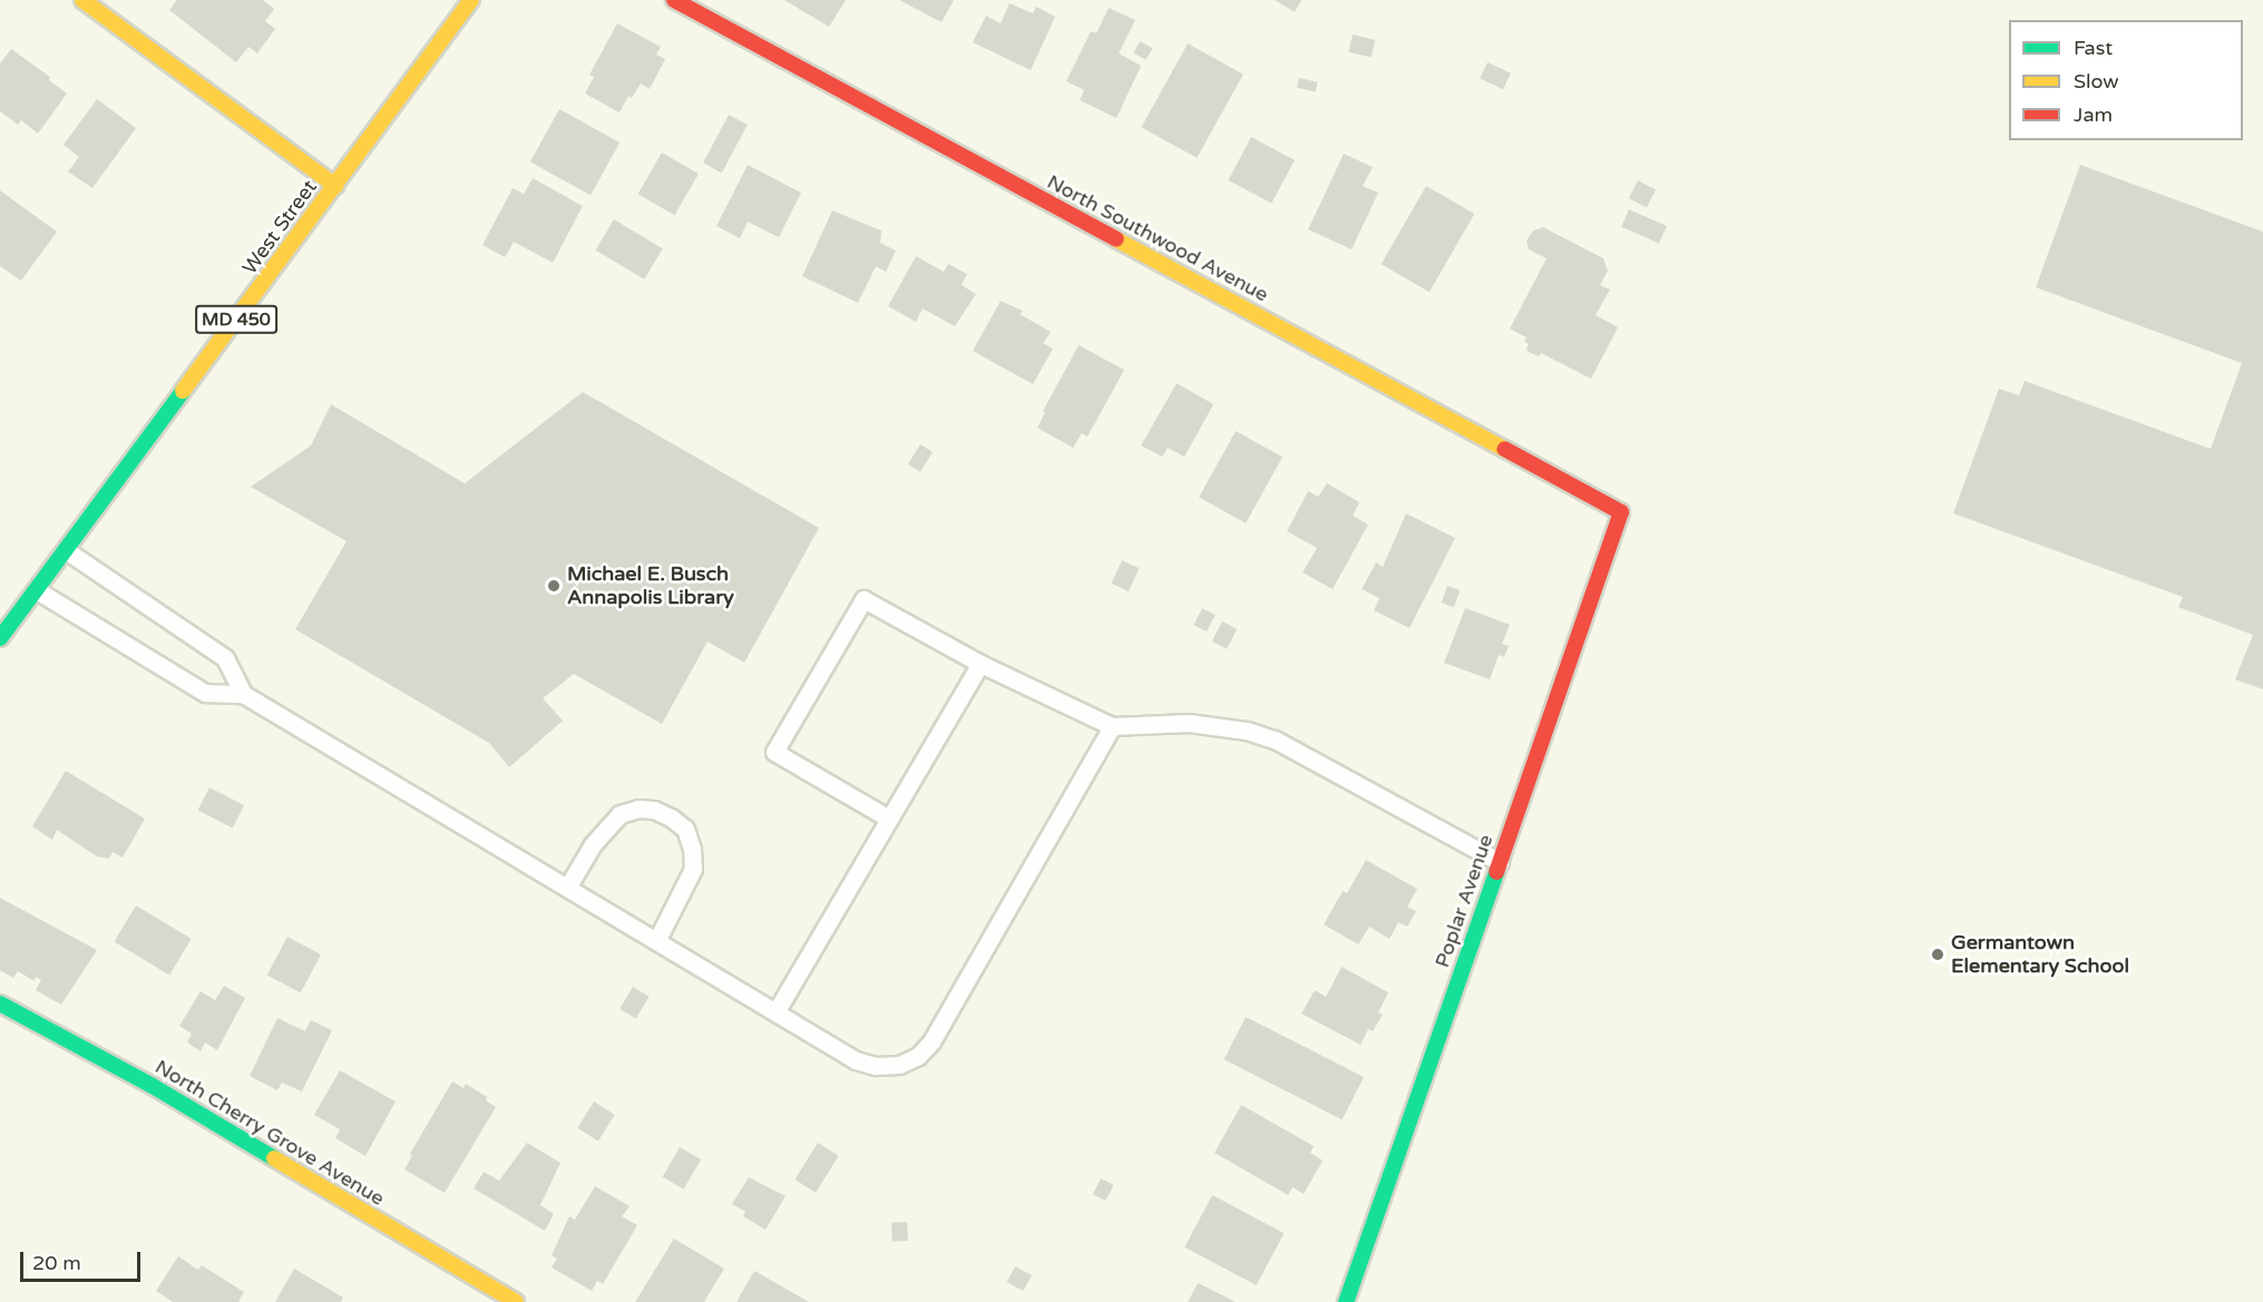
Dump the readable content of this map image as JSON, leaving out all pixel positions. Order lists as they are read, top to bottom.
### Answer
{
  "streets": {
    "street": [
      "West Street",
      "North Southwood Avenue",
      "MD 450",
      "Poplar Avenue",
      "North Cherry Grove Avenue"
    ]
  },
  "crossings": [
    ["North Southwood Avenue", "Poplar Avenue"]
  ],
  "places": ["Michael E. Busch Annapolis Library", "Germantown Elementary School"],
  "legend": ["Fast", "Slow", "Jam"],
  "scale_bar": "20 m"
}
